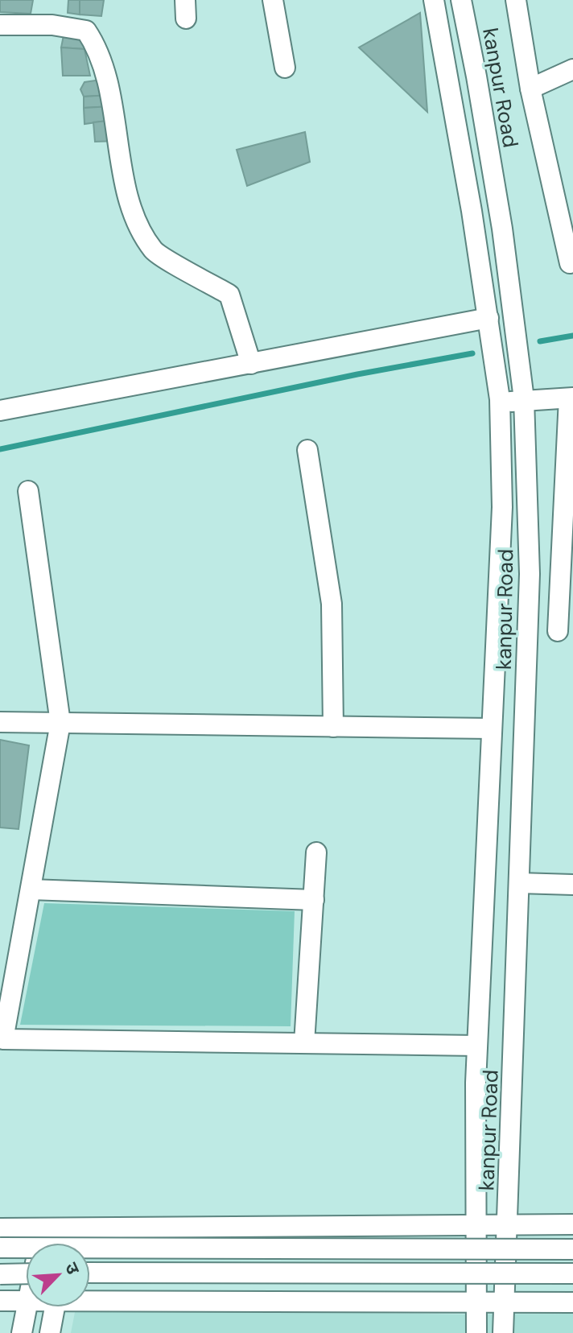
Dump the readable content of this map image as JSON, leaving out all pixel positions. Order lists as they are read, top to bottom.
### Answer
{
  "streets": {
    "street": ["kanpur Road"]
  },
  "north": "top right"
}
